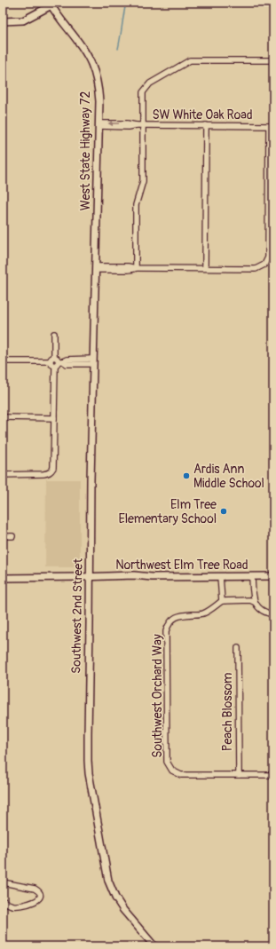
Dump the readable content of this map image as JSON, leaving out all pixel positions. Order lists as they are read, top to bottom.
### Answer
{
  "streets": {
    "main road": ["West State Highway 72", "Northwest Elm Tree Road", "Southwest 2nd Street"],
    "street": ["SW White Oak Road", "Southwest Orchard Way", "Peach Blossom"]
  },
  "crossings": [
    ["SW White Oak Road", "West State Highway 72"],
    ["West State Highway 72", "Southwest 2nd Street"],
    ["Northwest Elm Tree Road", "Southwest 2nd Street"],
    ["Southwest Orchard Way", "Peach Blossom"]
  ],
  "places": ["Ardis Ann Middle School", "Elm Tree Elementary School"]
}
